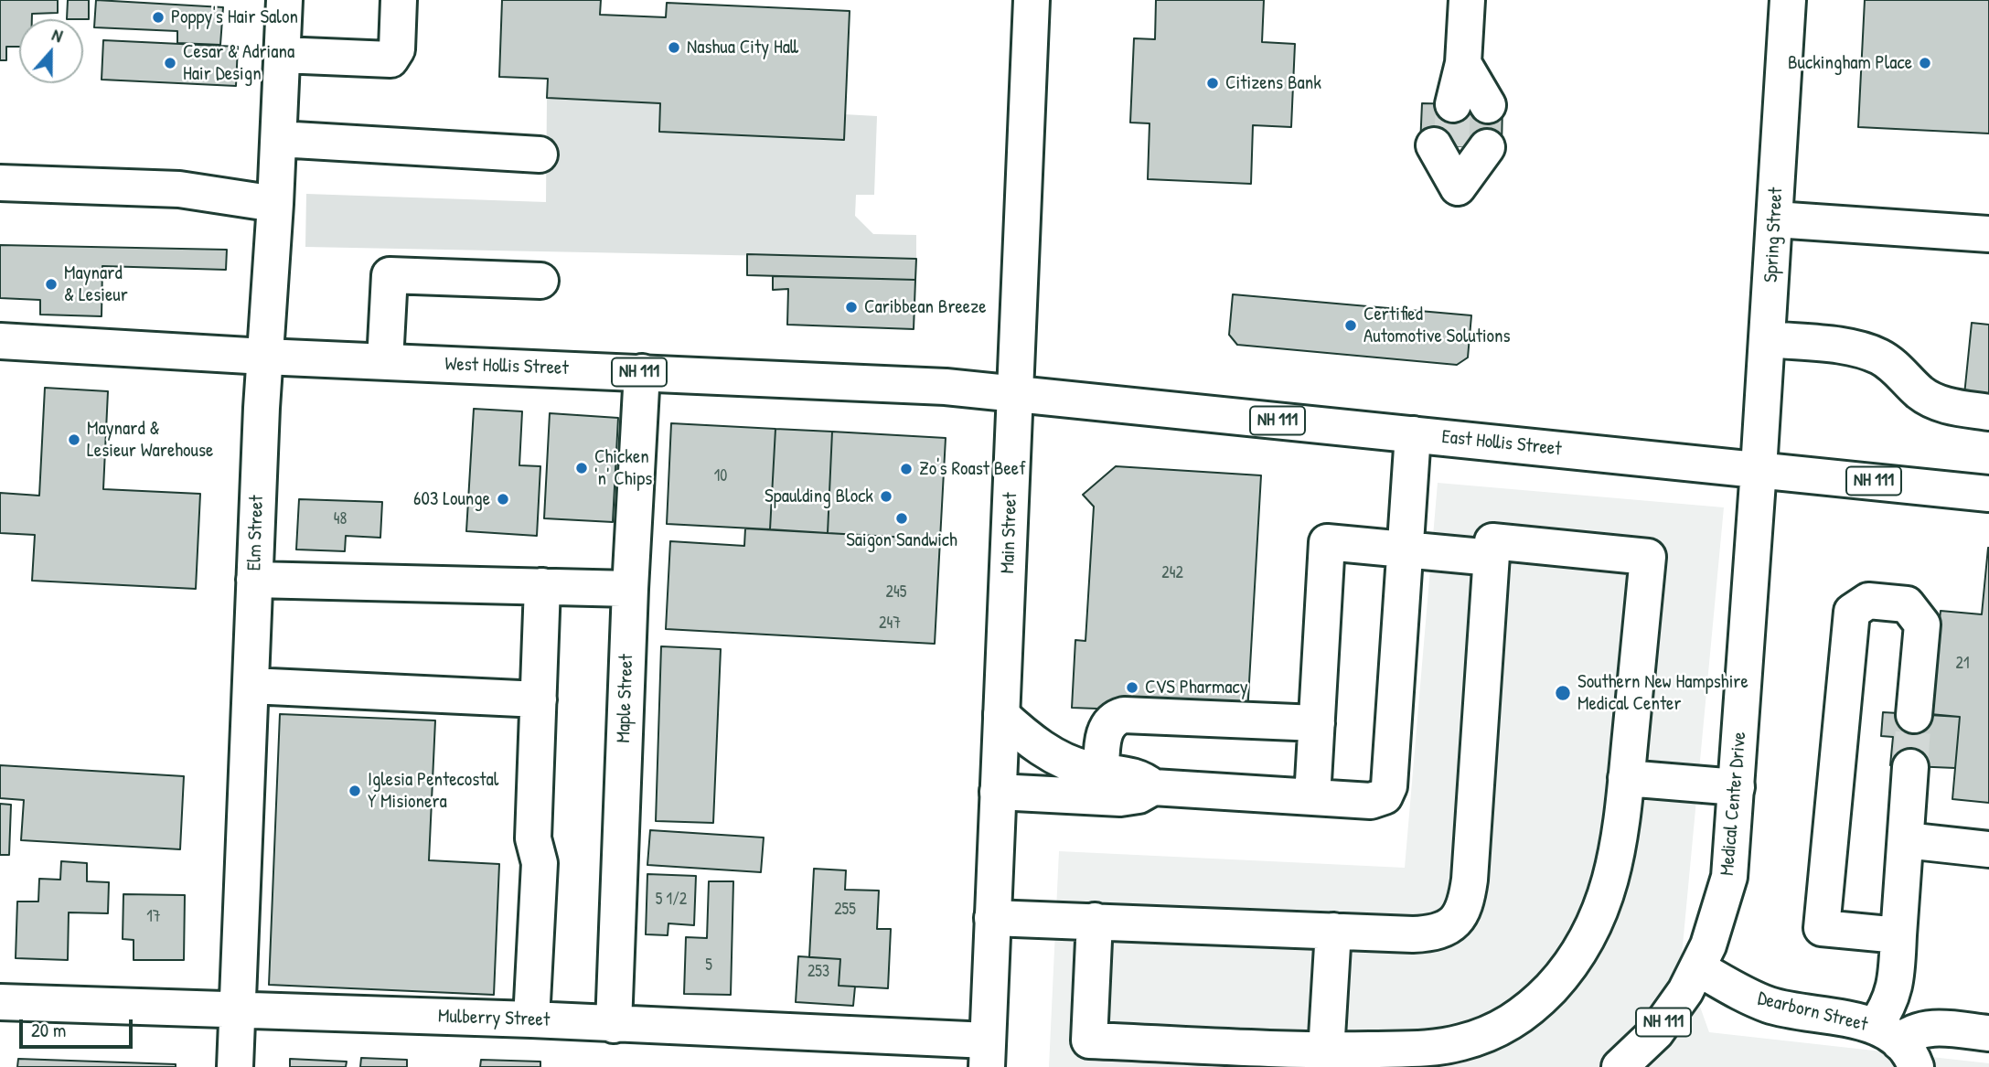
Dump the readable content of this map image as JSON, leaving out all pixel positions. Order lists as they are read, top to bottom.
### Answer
{
  "streets": {
    "main road": [
      "Spring Street",
      "West Hollis Street",
      "NH 111",
      "East Hollis Street",
      "Elm Street",
      "Main Street",
      "Maple Street",
      "Medical Center Drive",
      "Dearborn Street",
      "Mulberry Street"
    ]
  },
  "crossings": [
    ["Spring Street", "East Hollis Street"],
    ["Spring Street", "Medical Center Drive"],
    ["West Hollis Street", "East Hollis Street"],
    ["West Hollis Street", "Elm Street"],
    ["West Hollis Street", "Main Street"],
    ["West Hollis Street", "Maple Street"],
    ["East Hollis Street", "Main Street"],
    ["East Hollis Street", "Medical Center Drive"],
    ["Elm Street", "Mulberry Street"],
    ["Main Street", "Mulberry Street"],
    ["Maple Street", "Mulberry Street"],
    ["Medical Center Drive", "Dearborn Street"]
  ],
  "places": [
    "Poppy's Hair Salon",
    "Nashua City Hall",
    "Cesar & Adriana Hair Design",
    "Buckingham Place",
    "Citizens Bank",
    "Maynard & Lesieur",
    "Caribbean Breeze",
    "Certified Automotive Solutions",
    "Maynard & Lesieur Warehouse",
    "Chicken 'n' Chips",
    "Zo's Roast Beef",
    "Spaulding Block",
    "603 Lounge",
    "Saigon Sandwich",
    "CVS Pharmacy",
    "Southern New Hampshire Medical Center",
    "Iglesia Pentecostal Y Misionera"
  ],
  "house_numbers": [
    "10",
    "48",
    "242",
    "245",
    "247",
    "21",
    "5 1/2",
    "255",
    "17",
    "5",
    "253"
  ],
  "scale_bar": "20 m",
  "north": "top"
}
